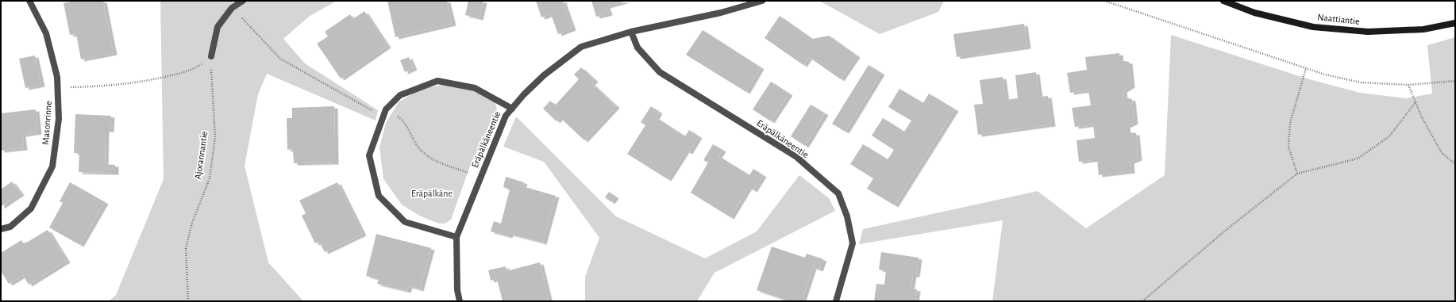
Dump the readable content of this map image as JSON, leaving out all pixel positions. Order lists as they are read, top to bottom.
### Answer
{
  "streets": {
    "street": ["Naattiantie", "Masonrinne", "Eräpälkäneentie"],
    "path": ["Ajorannantie"]
  },
  "parks": ["Eräpälkäne"]
}
